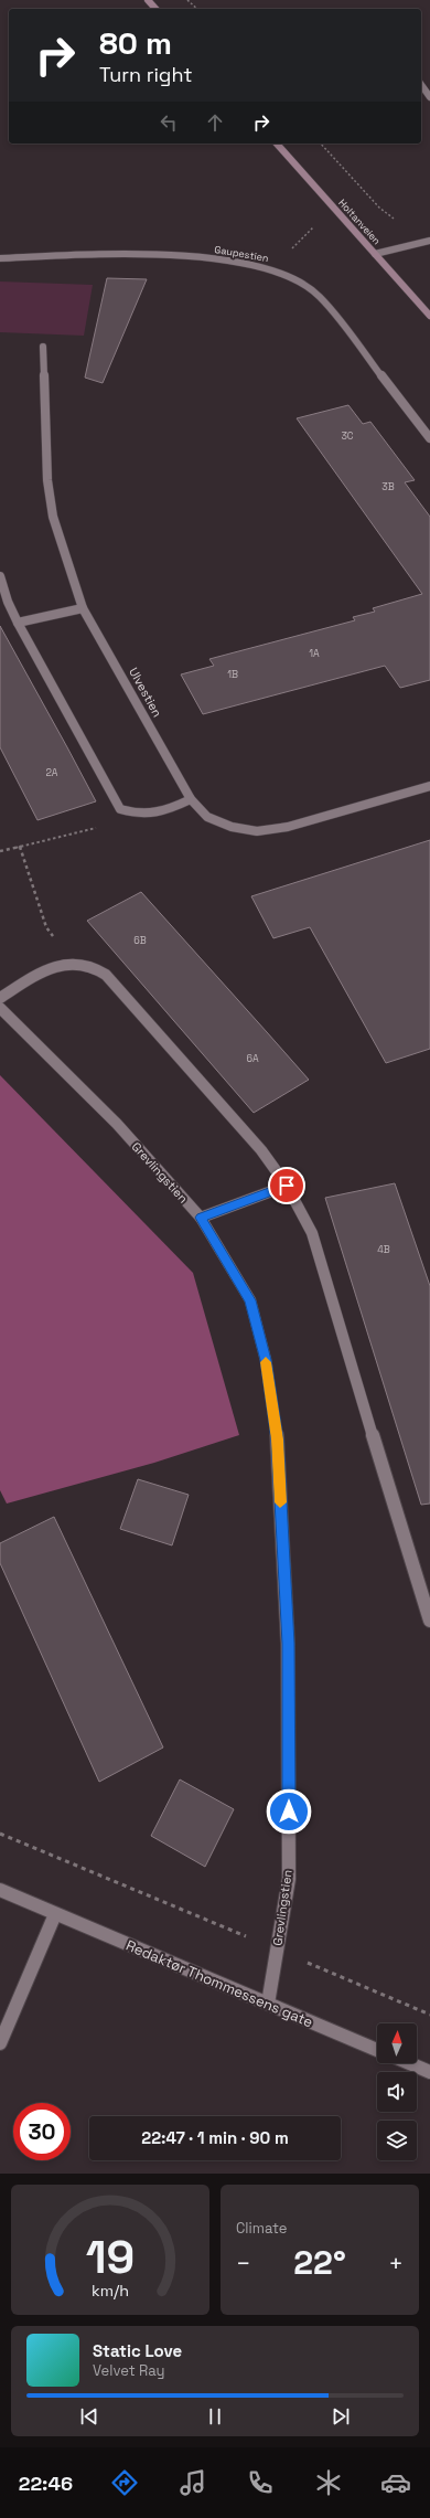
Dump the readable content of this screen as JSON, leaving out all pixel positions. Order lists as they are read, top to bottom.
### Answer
{
  "streets": {
    "main road": ["Holtanveien"],
    "street": [
      "Gaupestien",
      "Ulvestien",
      "Grevlingstien",
      "Redaktør Thommessens gate"
    ]
  },
  "crossings": [
    ["Grevlingstien", "Redaktør Thommessens gate"]
  ],
  "house_numbers": [
    "3C",
    "3B",
    "1A",
    "1B",
    "2A",
    "6B",
    "6A",
    "4B"
  ],
  "north": "top",
  "page": {
    "turn": ["80 m", "Turn right"],
    "limit": "30",
    "trip": "22:47 · 1 min · 90 m",
    "tile": "Climate",
    "heat": ["−", "22°", "+"],
    "song": ["Static Love", "Velvet Ray"],
    "tabs": "22:46",
    "gauge": ["19", "km/h"]
  }
}
